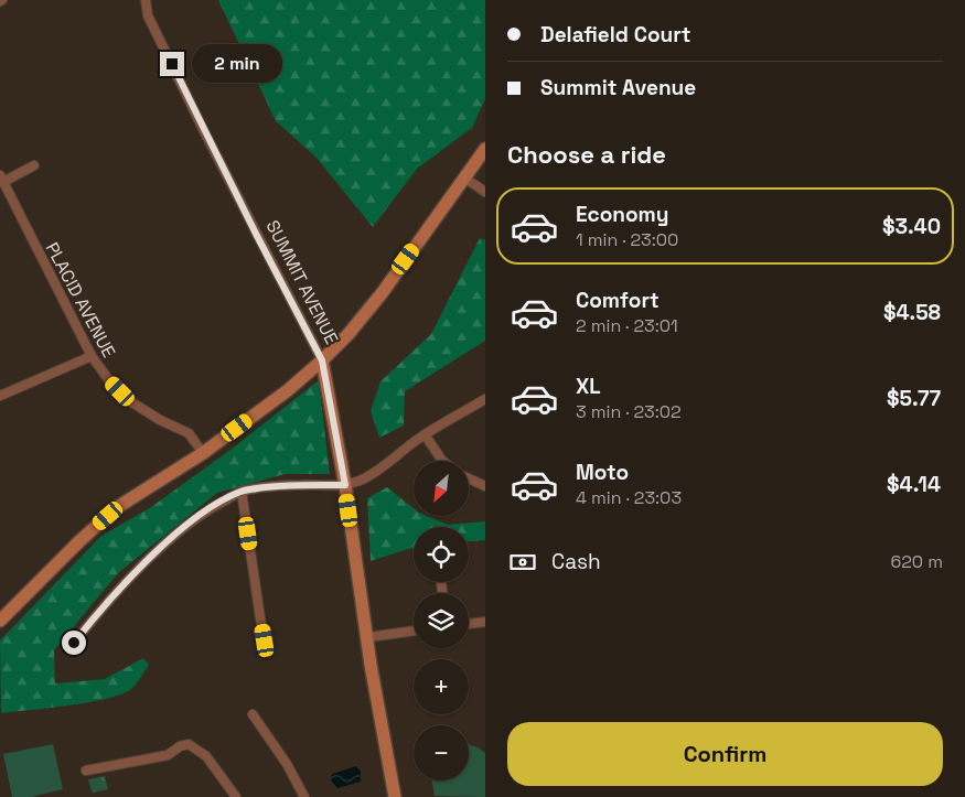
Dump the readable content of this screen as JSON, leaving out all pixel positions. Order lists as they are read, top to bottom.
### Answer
{
  "streets": {
    "street": ["SUMMIT AVENUE", "PLACID AVENUE"]
  },
  "north": "bottom left",
  "page": {
    "banner": ["Delafield Court", "Summit Avenue"],
    "bubble": "2 min",
    "heading": "Choose a ride",
    "list": [
      {
        "name": "Economy",
        "note": "1 min · 23:00",
        "value": "$3.40"
      },
      {
        "name": "Comfort",
        "note": "2 min · 23:01",
        "value": "$4.58"
      },
      {
        "name": "XL",
        "note": "3 min · 23:02",
        "value": "$5.77"
      },
      {
        "name": "Moto",
        "note": "4 min · 23:03",
        "value": "$4.14"
      }
    ],
    "map_buttons": ["+", "−"],
    "pay": ["Cash", "620 m"],
    "buttons": "Confirm"
  }
}
